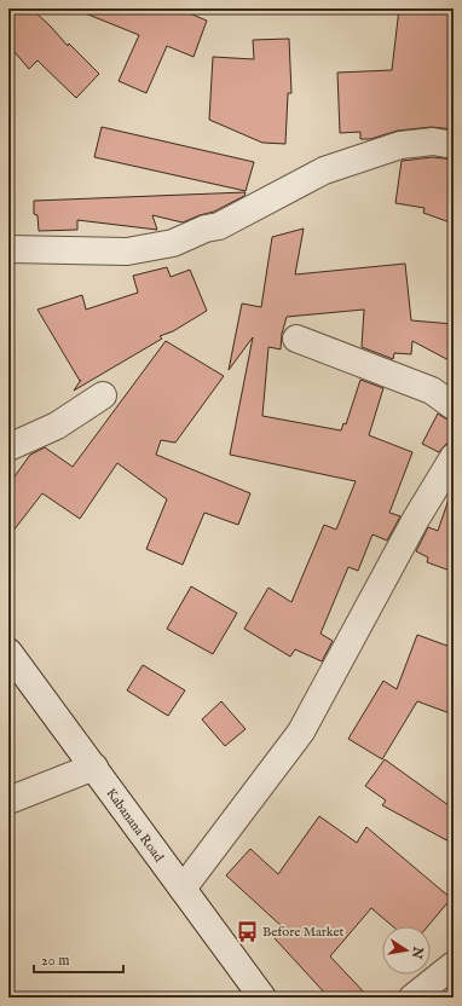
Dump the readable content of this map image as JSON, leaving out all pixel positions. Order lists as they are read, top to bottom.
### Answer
{
  "streets": {
    "street": ["Kabanana Road"]
  },
  "places": {
    "bus stop": ["Before Market"]
  },
  "scale_bar": "20 m",
  "north": "right"
}
